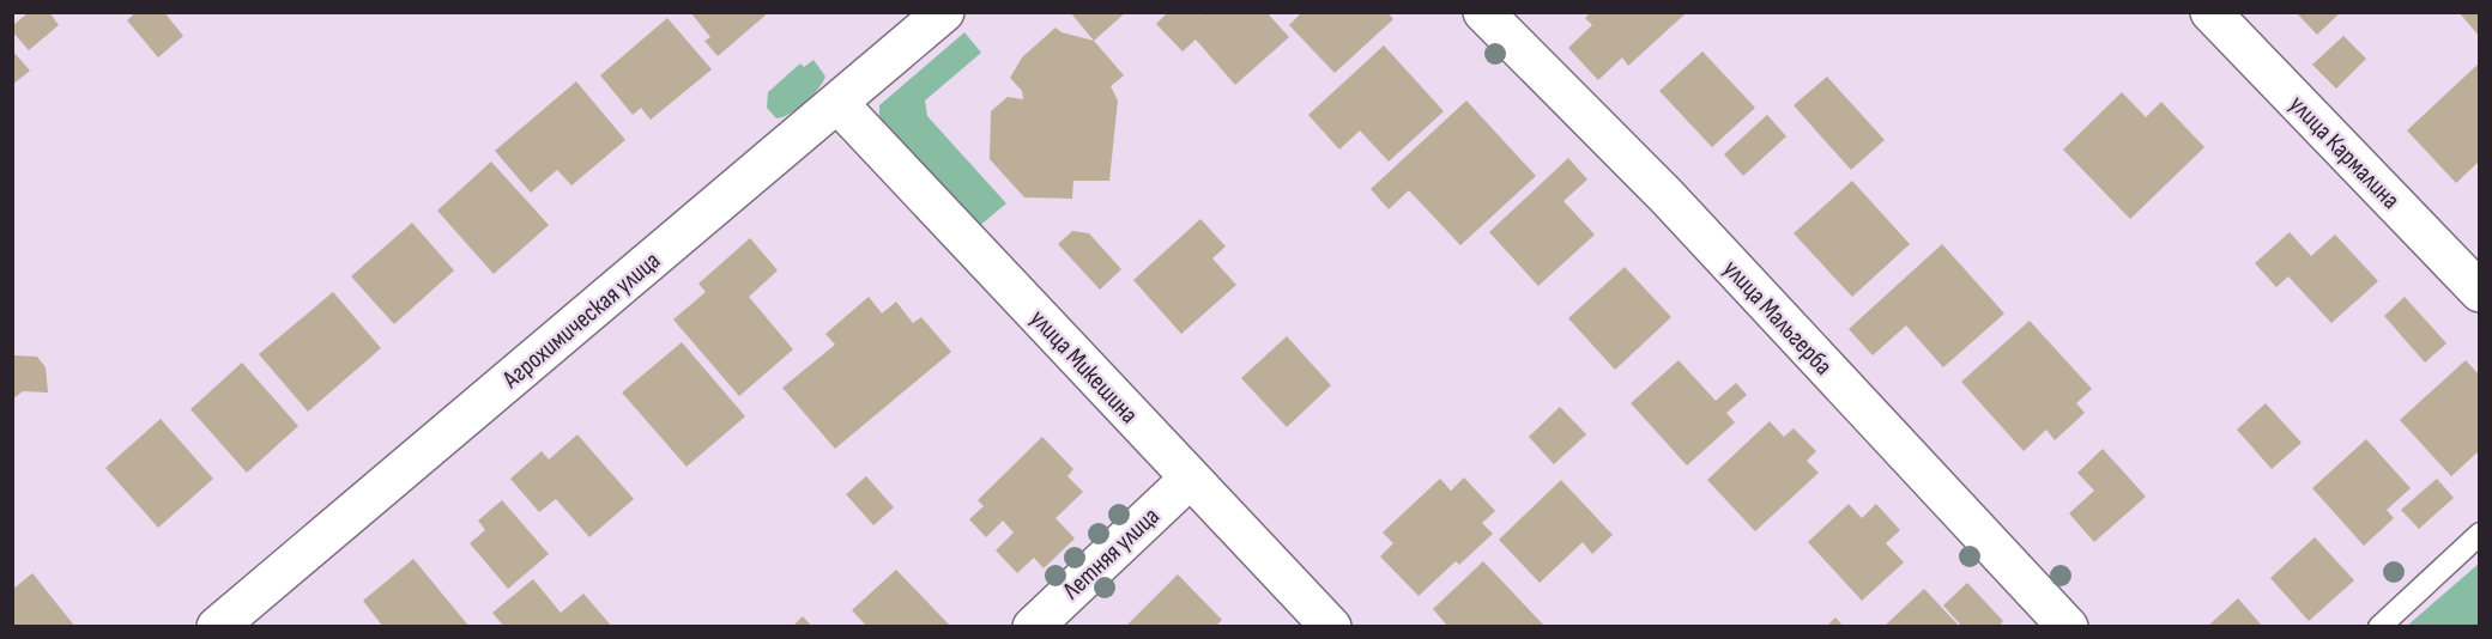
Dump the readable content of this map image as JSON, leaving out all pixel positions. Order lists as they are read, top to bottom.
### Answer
{
  "streets": {
    "street": [
      "улица Кармалина",
      "улица Мальгерба",
      "Агрохимическая улица",
      "улица Микешина",
      "Летняя улица"
    ]
  },
  "crossings": [
    ["Агрохимическая улица", "улица Микешина"],
    ["улица Микешина", "Летняя улица"]
  ]
}
